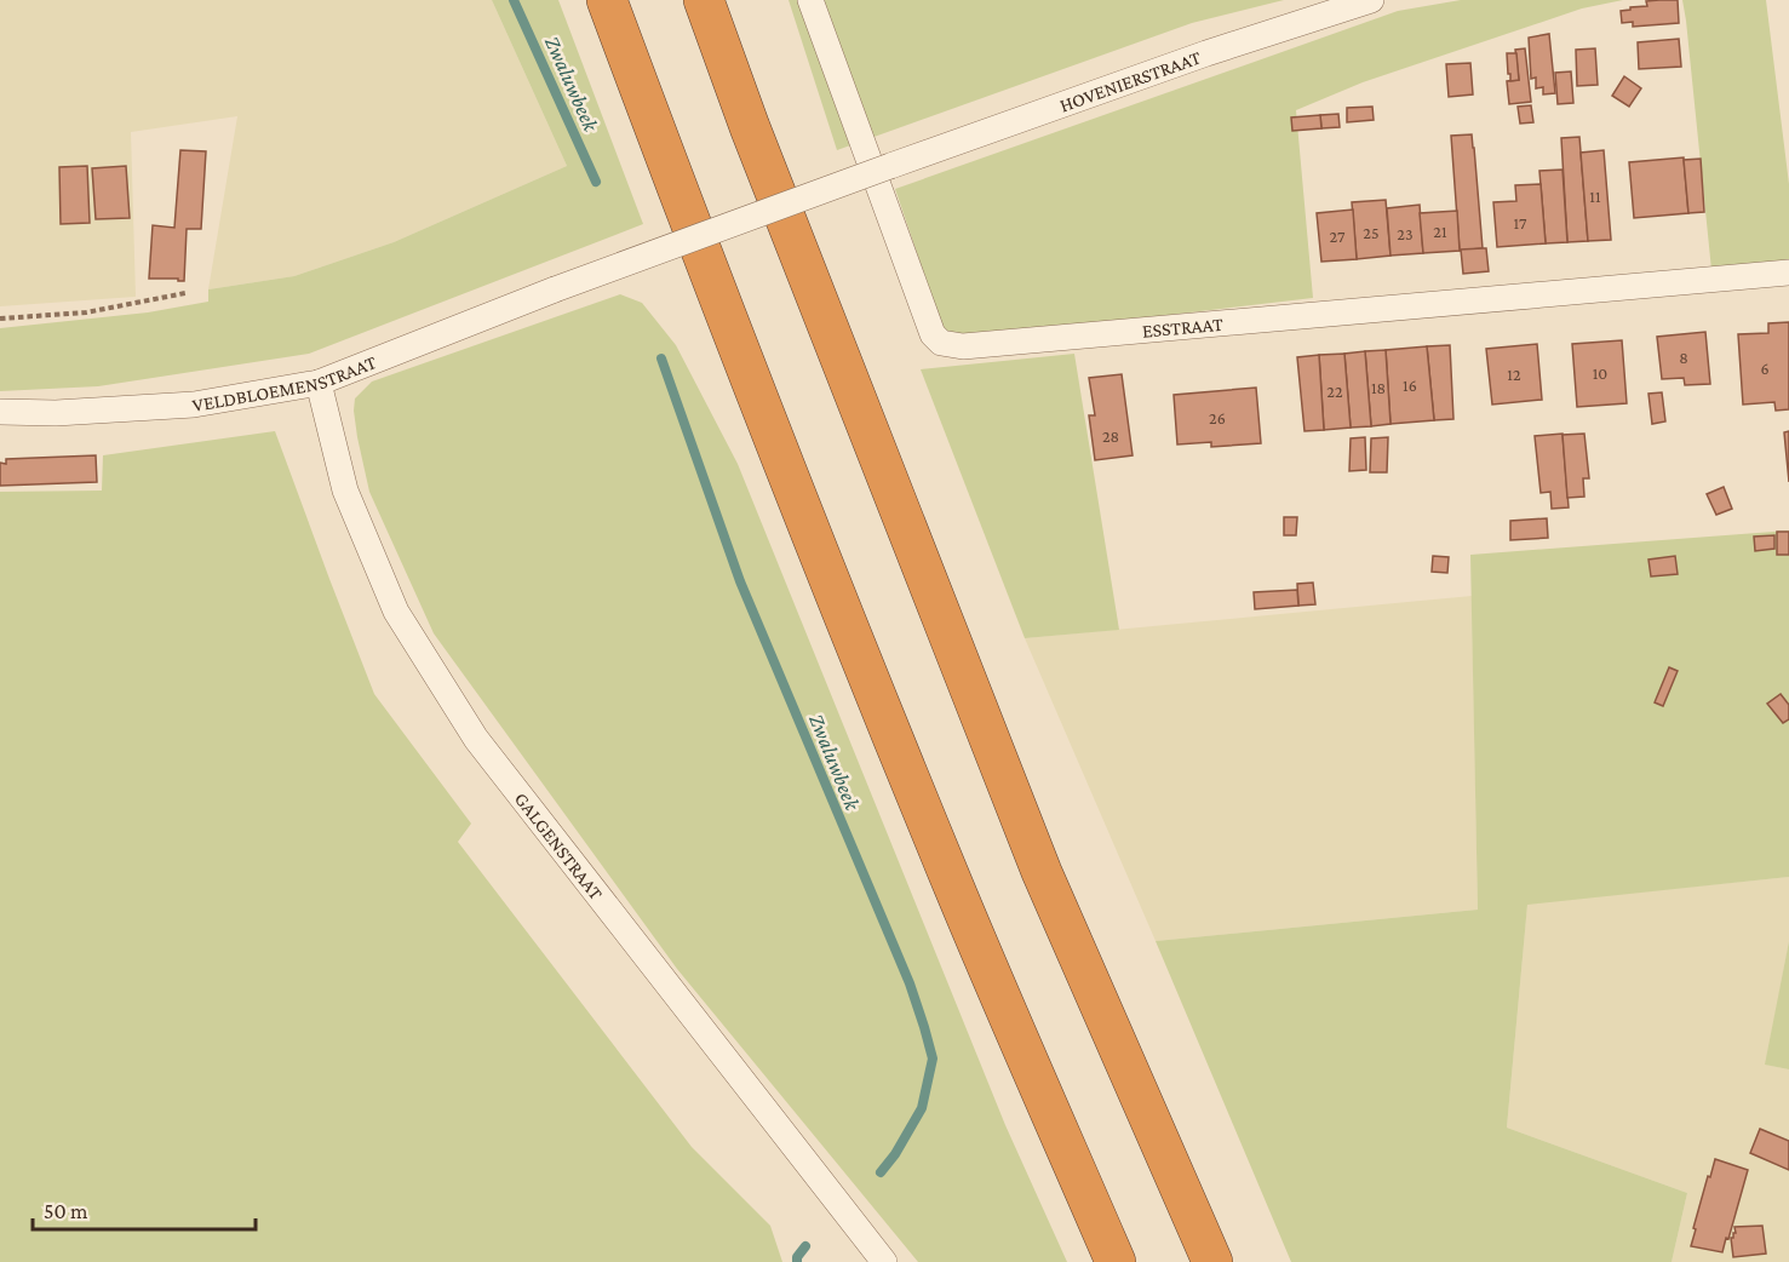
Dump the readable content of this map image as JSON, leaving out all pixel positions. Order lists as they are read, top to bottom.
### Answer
{
  "streets": {
    "street": [
      "HOVENIERSTRAAT",
      "ESSTRAAT",
      "VELDBLOEMENSTRAAT",
      "GALGENSTRAAT"
    ]
  },
  "crossings": [
    ["HOVENIERSTRAAT", "VELDBLOEMENSTRAAT"],
    ["VELDBLOEMENSTRAAT", "GALGENSTRAAT"]
  ],
  "water": ["Zwaluwbeek"],
  "house_numbers": [
    "11",
    "17",
    "21",
    "25",
    "23",
    "27",
    "8",
    "6",
    "10",
    "12",
    "16",
    "18",
    "22",
    "26",
    "28"
  ],
  "scale_bar": "50 m"
}
